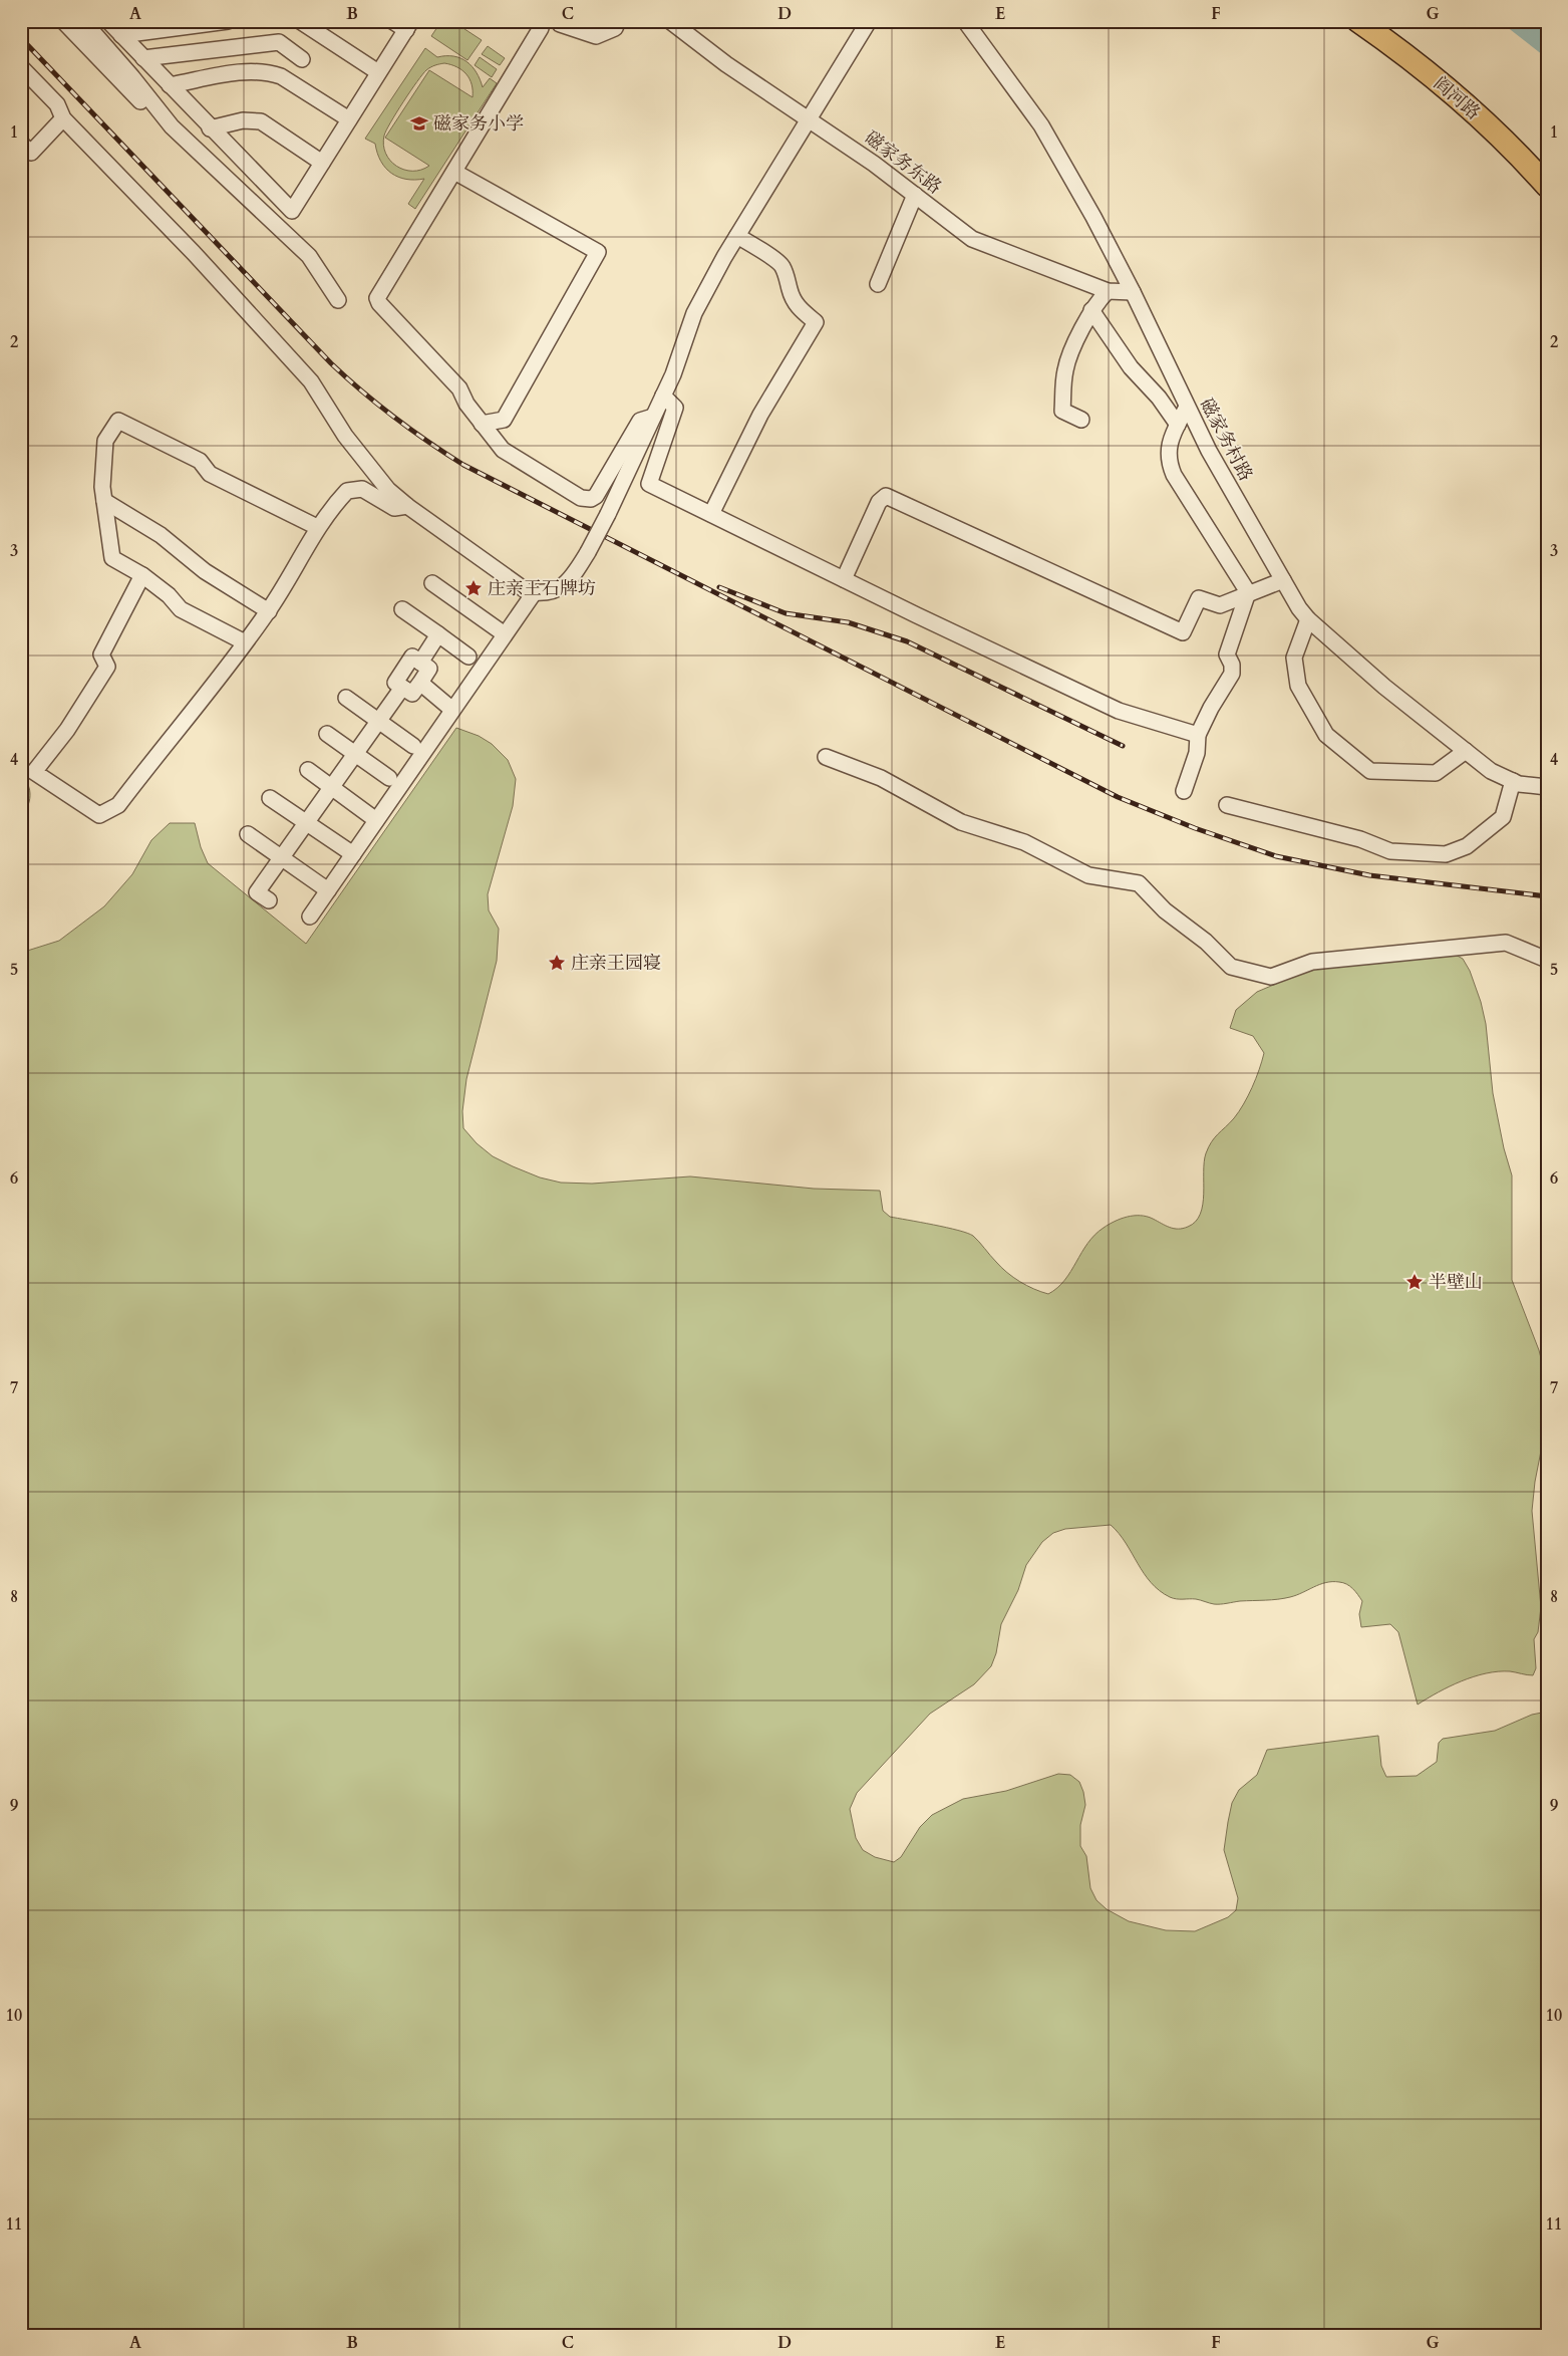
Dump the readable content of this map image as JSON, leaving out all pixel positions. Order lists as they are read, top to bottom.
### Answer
{
  "streets": {
    "highway": ["阎河路"],
    "street": ["磁家务东路", "磁家务村路"]
  },
  "crossings": [
    ["磁家务东路", "磁家务村路"]
  ],
  "places": {
    "school or university": ["磁家务小学"],
    "place": ["庄亲王石牌坊", "庄亲王园寝", "半壁山"]
  },
  "grid": {
    "columns": [
      "A",
      "B",
      "C",
      "D",
      "E",
      "F",
      "G"
    ],
    "rows": [
      "1",
      "2",
      "3",
      "4",
      "5",
      "6",
      "7",
      "8",
      "9",
      "10",
      "11"
    ]
  }
}
